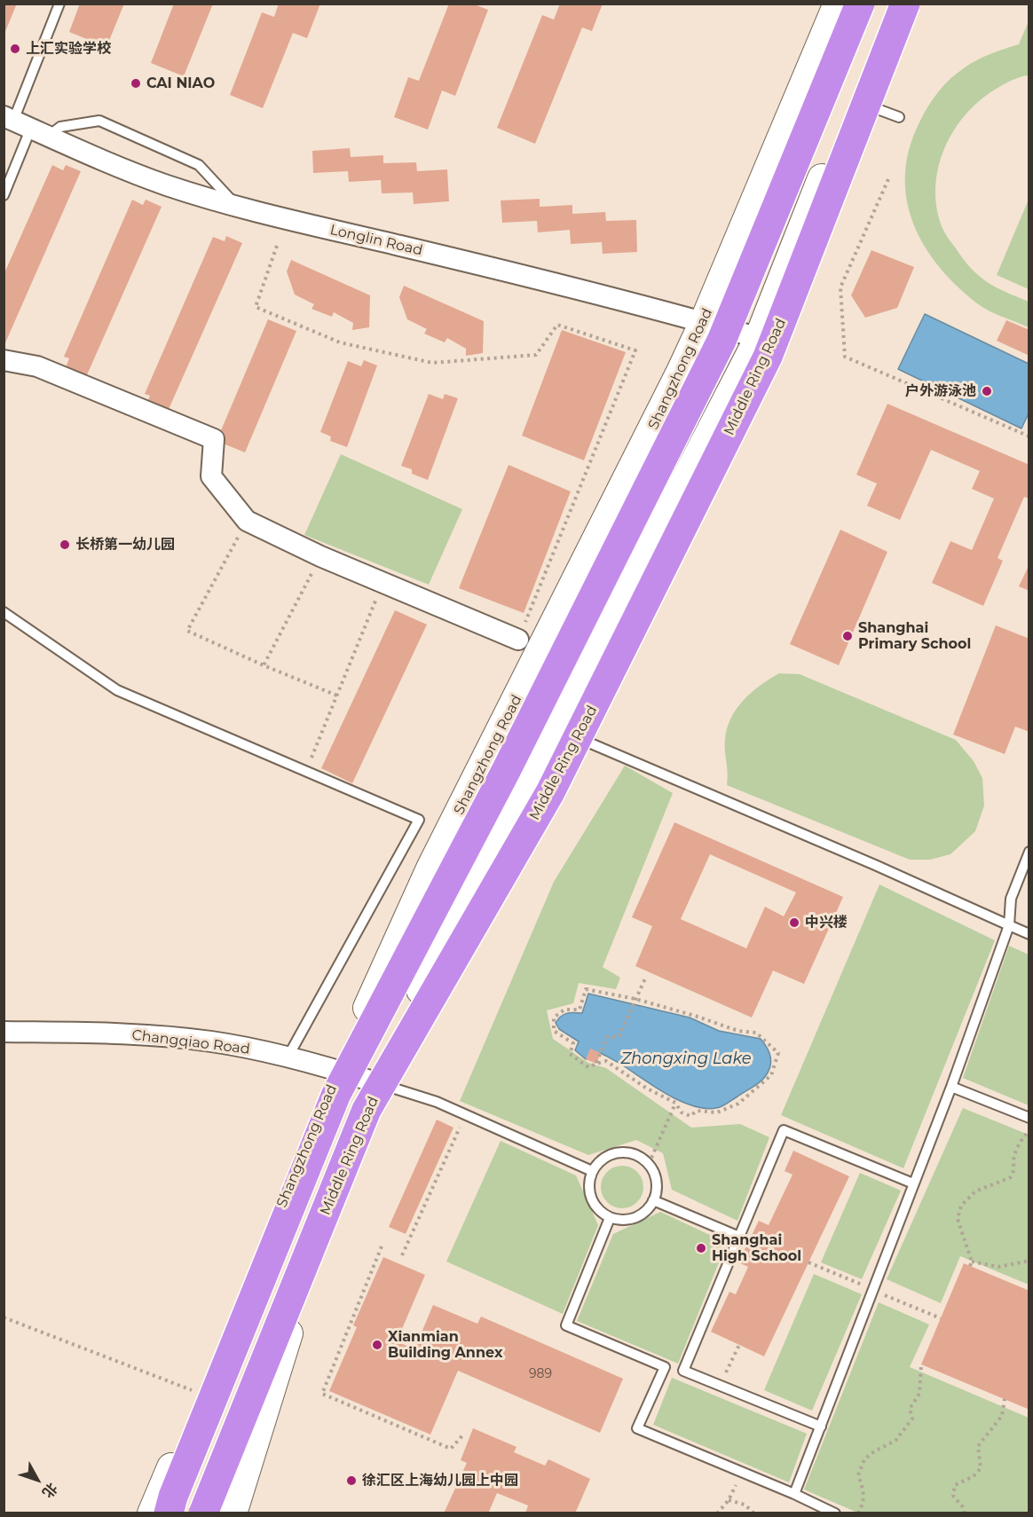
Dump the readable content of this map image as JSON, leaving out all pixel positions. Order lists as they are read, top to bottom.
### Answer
{
  "streets": {
    "highway": ["Middle Ring Road"],
    "main road": ["Shangzhong Road"],
    "street": ["Longlin Road", "Changqiao Road"]
  },
  "crossings": [
    ["Longlin Road", "Shangzhong Road"],
    ["Shangzhong Road", "Changqiao Road"]
  ],
  "water": ["Zhongxing Lake"],
  "places": [
    "上汇实验学校",
    "CAI NIAO",
    "户外游泳池",
    "长桥第一幼儿园",
    "Shanghai Primary School",
    "中兴楼",
    "Shanghai High School",
    "Xianmian Building Annex",
    "徐汇区上海幼儿园上中园"
  ],
  "house_numbers": ["989"],
  "north": "bottom right"
}
